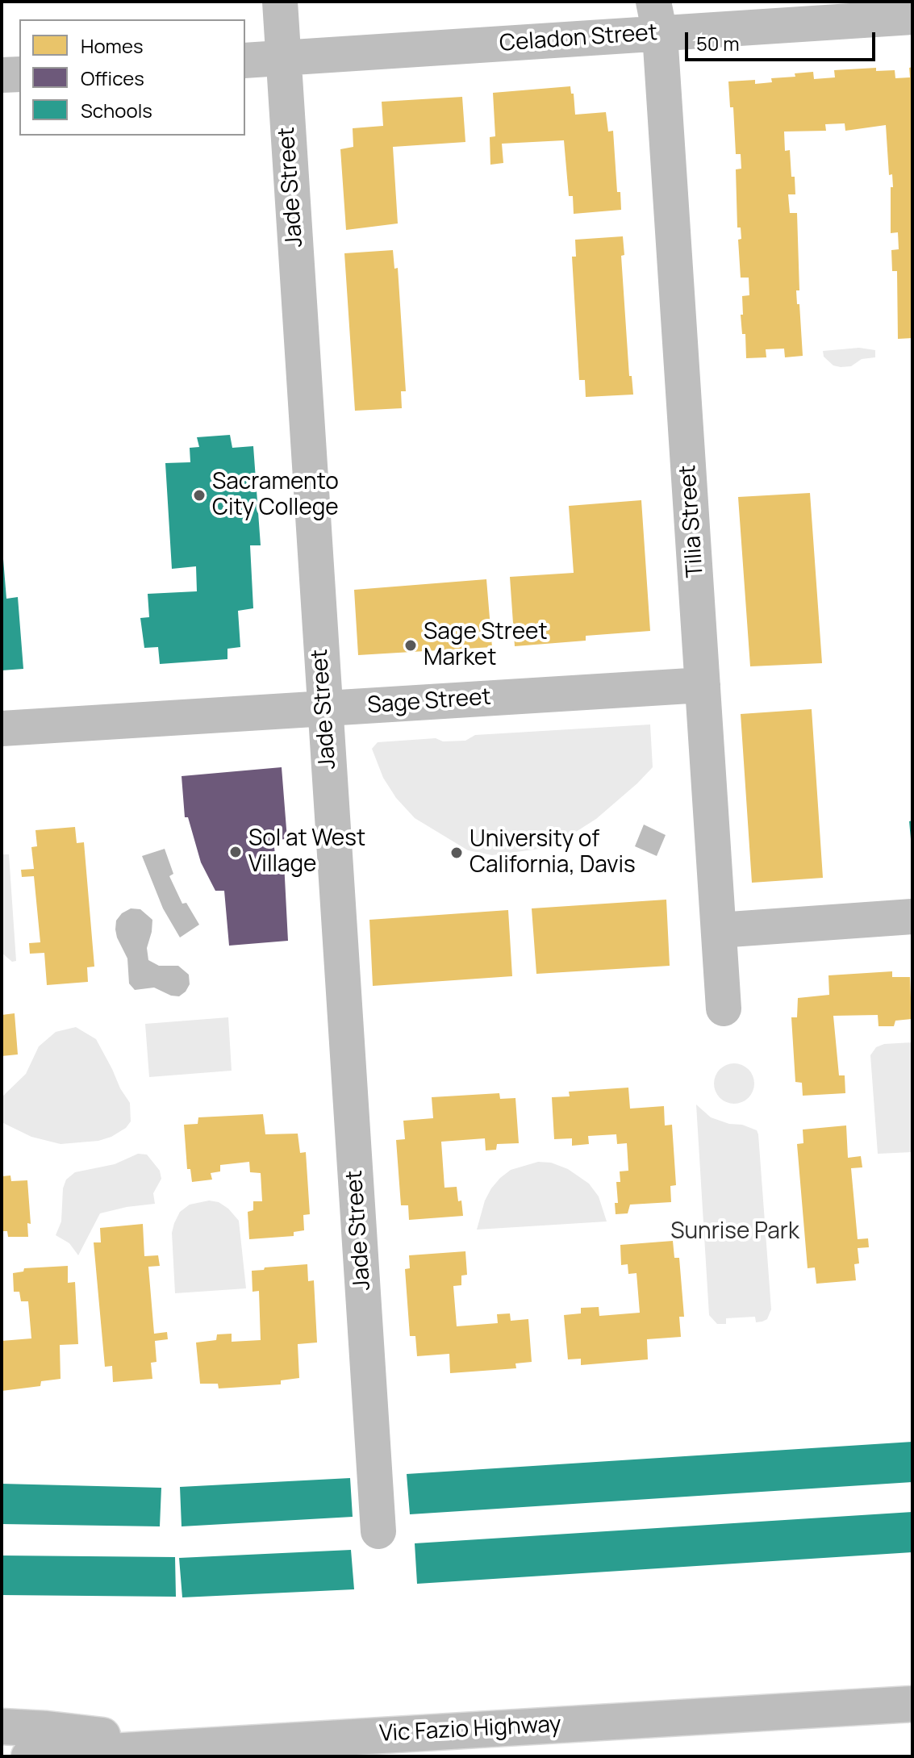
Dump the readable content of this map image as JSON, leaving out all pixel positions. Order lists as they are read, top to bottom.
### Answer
{
  "streets": {
    "highway": ["Vic Fazio Highway"],
    "street": [
      "Celadon Street",
      "Jade Street",
      "Tilia Street",
      "Sage Street"
    ]
  },
  "crossings": [
    ["Celadon Street", "Jade Street"],
    ["Celadon Street", "Tilia Street"],
    ["Jade Street", "Sage Street"],
    ["Tilia Street", "Sage Street"]
  ],
  "parks": ["Sunrise Park"],
  "places": [
    "Sacramento City College",
    "Sage Street Market",
    "Sol at West Village",
    "University of California, Davis"
  ],
  "legend": ["Homes", "Offices", "Schools"],
  "scale_bar": "50 m"
}
